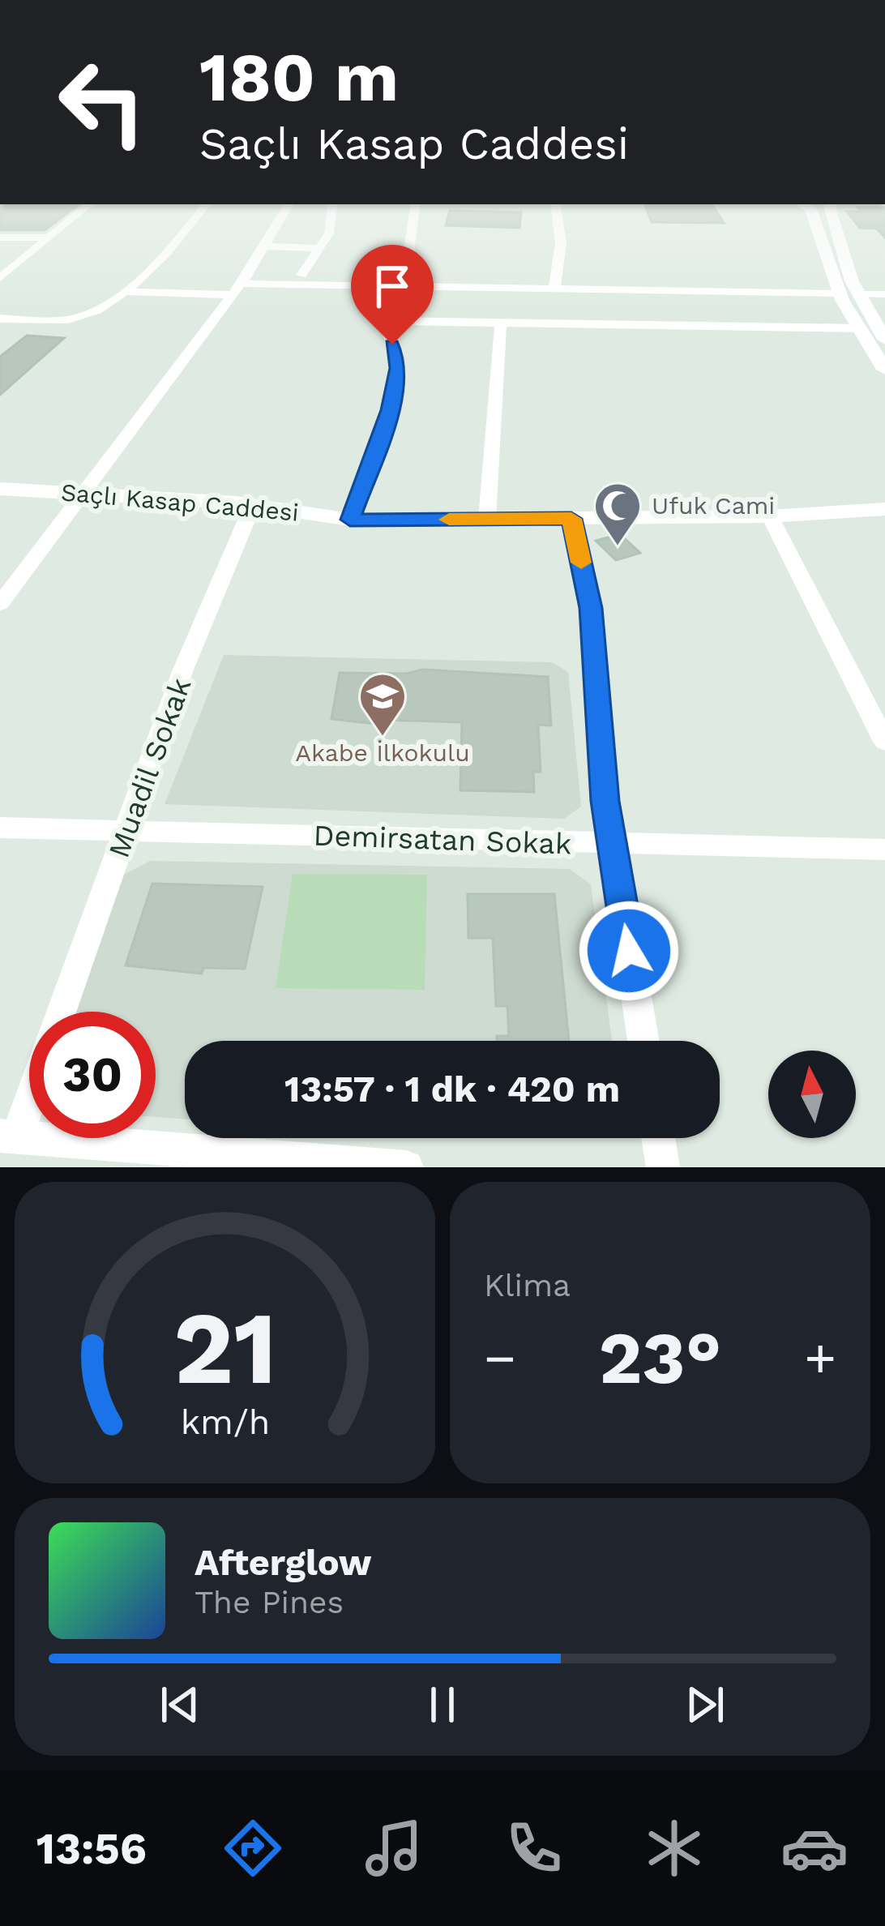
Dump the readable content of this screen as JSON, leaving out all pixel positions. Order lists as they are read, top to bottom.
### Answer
{
  "streets": {
    "street": ["Saçlı Kasap Caddesi", "Muadil Sokak", "Demirsatan Sokak"]
  },
  "crossings": [
    ["Saçlı Kasap Caddesi", "Muadil Sokak"],
    ["Muadil Sokak", "Demirsatan Sokak"]
  ],
  "places": {
    "mosque": ["Ufuk Cami"],
    "school or university": ["Akabe İlkokulu"]
  },
  "north": "top",
  "page": {
    "turn": ["180 m", "Saçlı Kasap Caddesi"],
    "limit": "30",
    "trip": "13:57 · 1 dk · 420 m",
    "tile": "Klima",
    "heat": ["−", "23°", "+"],
    "song": ["Afterglow", "The Pines"],
    "tabs": "13:56",
    "gauge": ["21", "km/h"]
  }
}
